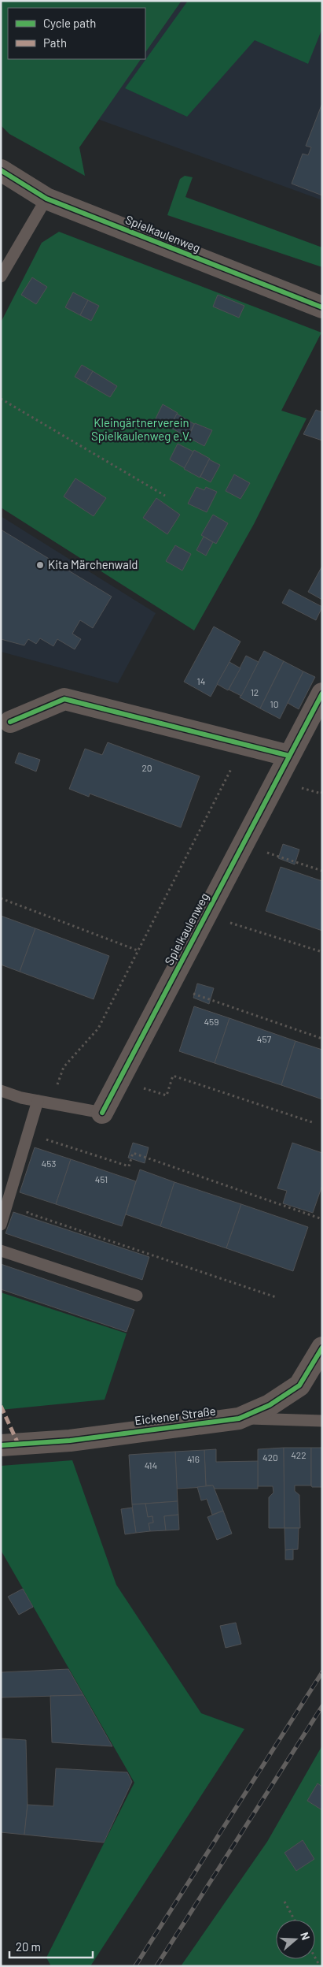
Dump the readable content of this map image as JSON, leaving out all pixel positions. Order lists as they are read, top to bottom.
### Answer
{
  "streets": {
    "street": ["Spielkaulenweg", "Eickener Straße"]
  },
  "parks": ["Kleingärtnerverein Spielkaulenweg e.V."],
  "places": ["Kita Märchenwald"],
  "house_numbers": [
    "14",
    "12",
    "10",
    "20",
    "459",
    "457",
    "453",
    "451",
    "422",
    "420",
    "416",
    "414"
  ],
  "legend": ["Cycle path", "Path"],
  "scale_bar": "20 m",
  "north": "right"
}
